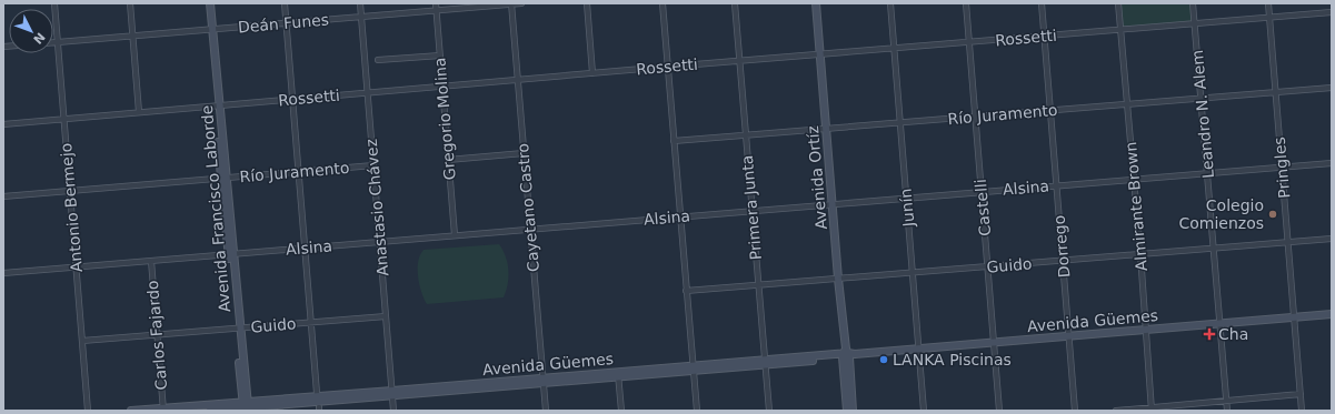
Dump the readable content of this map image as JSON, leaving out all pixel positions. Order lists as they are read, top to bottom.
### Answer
{
  "streets": {
    "main road": ["Avenida Ortíz", "Avenida Francisco Laborde", "Avenida Güemes"],
    "street": [
      "Deán Funes",
      "Rossetti",
      "Río Juramento",
      "Leandro N. Alem",
      "Gregorio Molina",
      "Pringles",
      "Alsina",
      "Almirante Brown",
      "Antonio Bermejo",
      "Anastasio Chávez",
      "Cayetano Castro",
      "Primera Junta",
      "Junín",
      "Castelli",
      "Dorrego",
      "Guido",
      "Carlos Fajardo"
    ]
  },
  "crossings": [
    ["Deán Funes", "Gregorio Molina"],
    ["Deán Funes", "Antonio Bermejo"],
    ["Deán Funes", "Anastasio Chávez"],
    ["Deán Funes", "Cayetano Castro"],
    ["Deán Funes", "Avenida Francisco Laborde"],
    ["Rossetti", "Leandro N. Alem"],
    ["Rossetti", "Gregorio Molina"],
    ["Rossetti", "Pringles"],
    ["Rossetti", "Avenida Ortíz"],
    ["Rossetti", "Almirante Brown"],
    ["Rossetti", "Antonio Bermejo"],
    ["Rossetti", "Anastasio Chávez"],
    ["Rossetti", "Cayetano Castro"],
    ["Rossetti", "Primera Junta"],
    ["Rossetti", "Junín"],
    ["Rossetti", "Castelli"],
    ["Rossetti", "Avenida Francisco Laborde"],
    ["Rossetti", "Dorrego"],
    ["Río Juramento", "Leandro N. Alem"],
    ["Río Juramento", "Pringles"],
    ["Río Juramento", "Avenida Ortíz"],
    ["Río Juramento", "Almirante Brown"],
    ["Río Juramento", "Antonio Bermejo"],
    ["Río Juramento", "Anastasio Chávez"],
    ["Río Juramento", "Primera Junta"],
    ["Río Juramento", "Junín"],
    ["Río Juramento", "Castelli"],
    ["Río Juramento", "Avenida Francisco Laborde"],
    ["Río Juramento", "Dorrego"],
    ["Leandro N. Alem", "Alsina"],
    ["Leandro N. Alem", "Guido"],
    ["Leandro N. Alem", "Avenida Güemes"],
    ["Gregorio Molina", "Alsina"],
    ["Pringles", "Alsina"],
    ["Pringles", "Guido"],
    ["Pringles", "Avenida Güemes"],
    ["Avenida Ortíz", "Alsina"],
    ["Avenida Ortíz", "Guido"],
    ["Avenida Ortíz", "Avenida Güemes"],
    ["Alsina", "Almirante Brown"],
    ["Alsina", "Antonio Bermejo"],
    ["Alsina", "Anastasio Chávez"],
    ["Alsina", "Cayetano Castro"],
    ["Alsina", "Primera Junta"],
    ["Alsina", "Junín"],
    ["Alsina", "Castelli"],
    ["Alsina", "Avenida Francisco Laborde"],
    ["Alsina", "Dorrego"],
    ["Alsina", "Carlos Fajardo"],
    ["Almirante Brown", "Guido"],
    ["Almirante Brown", "Avenida Güemes"],
    ["Antonio Bermejo", "Guido"],
    ["Anastasio Chávez", "Guido"],
    ["Anastasio Chávez", "Avenida Güemes"],
    ["Cayetano Castro", "Avenida Güemes"],
    ["Primera Junta", "Guido"],
    ["Primera Junta", "Avenida Güemes"],
    ["Junín", "Guido"],
    ["Junín", "Avenida Güemes"],
    ["Castelli", "Guido"],
    ["Castelli", "Avenida Güemes"],
    ["Avenida Francisco Laborde", "Guido"],
    ["Avenida Francisco Laborde", "Avenida Güemes"],
    ["Dorrego", "Guido"],
    ["Dorrego", "Avenida Güemes"],
    ["Guido", "Carlos Fajardo"]
  ],
  "places": {
    "other": ["Colegio Comienzos", "LANKA Piscinas"],
    "health": ["Cha"]
  },
  "north": "bottom right"
}
